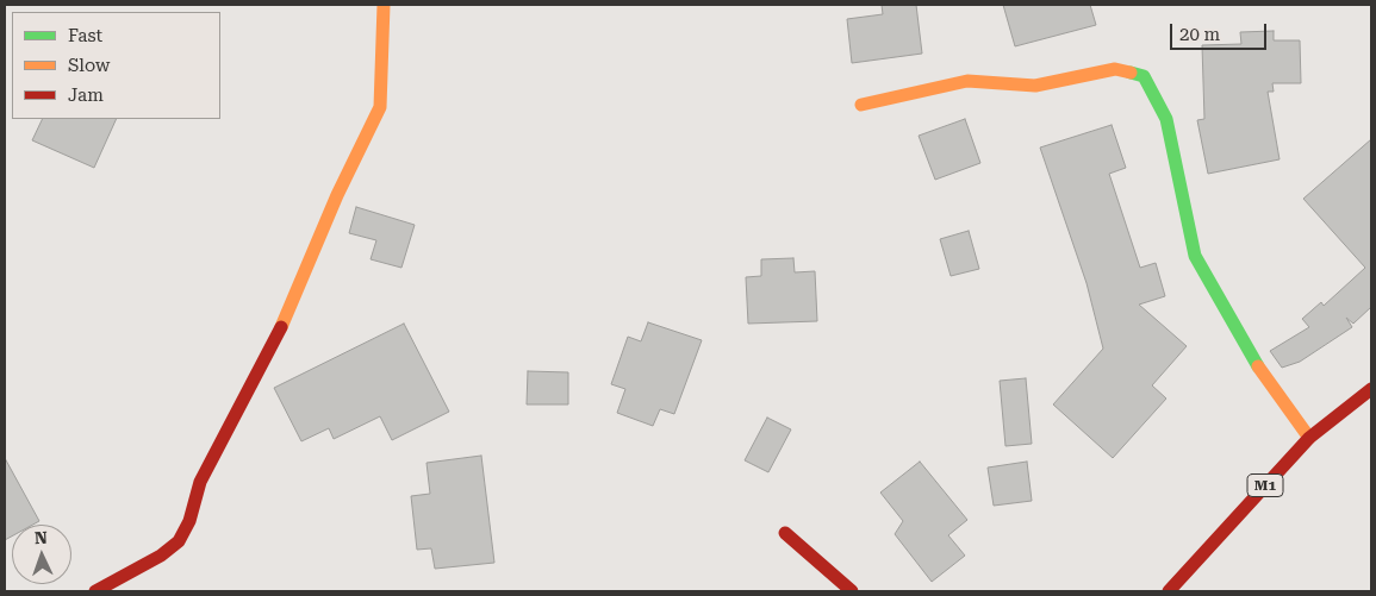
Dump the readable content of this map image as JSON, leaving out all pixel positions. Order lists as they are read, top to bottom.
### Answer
{
  "streets": {
    "main road": ["M1"]
  },
  "legend": ["Fast", "Slow", "Jam"],
  "scale_bar": "20 m",
  "north": "top"
}
